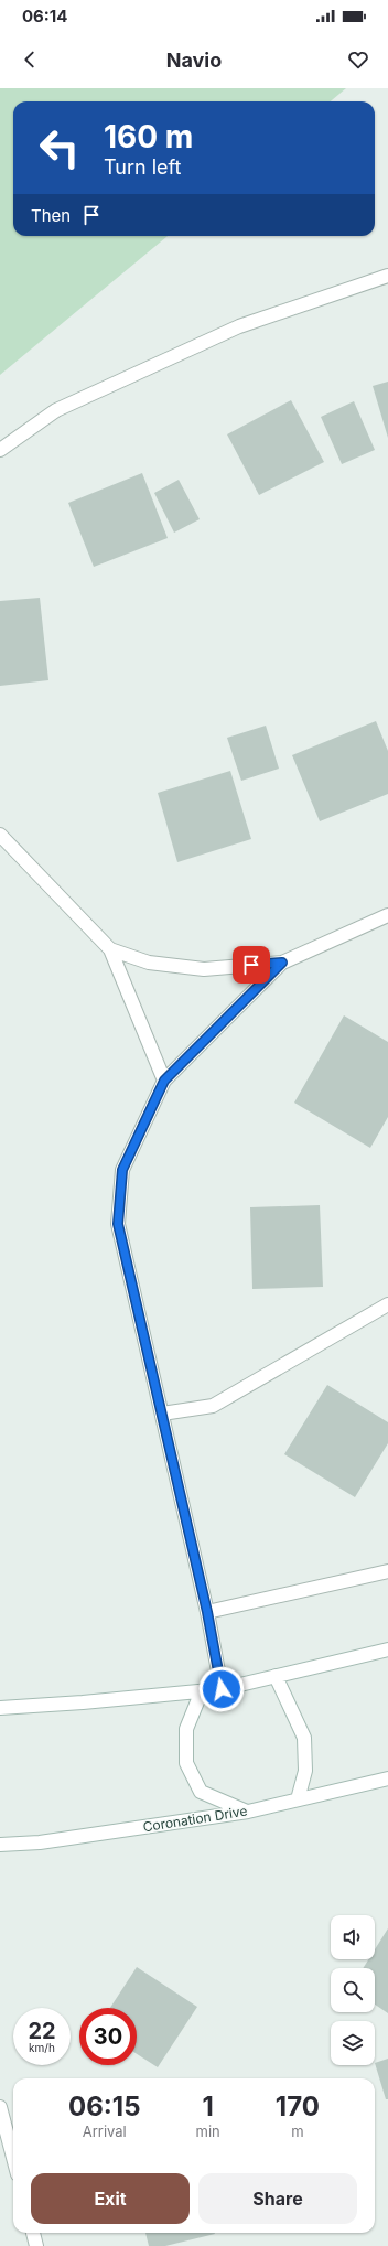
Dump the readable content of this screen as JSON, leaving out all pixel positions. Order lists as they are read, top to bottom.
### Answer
{
  "streets": {
    "street": ["Coronation Drive"]
  },
  "page": {
    "status": "06:14",
    "header": "Navio",
    "turn": ["160 m", "Turn left"],
    "then": "Then",
    "speed": "22 km/h",
    "limit": "30",
    "eta": [
      "06:15",
      "Arrival",
      "1",
      "min",
      "170",
      "m"
    ],
    "buttons": ["Exit", "Share"]
  }
}
